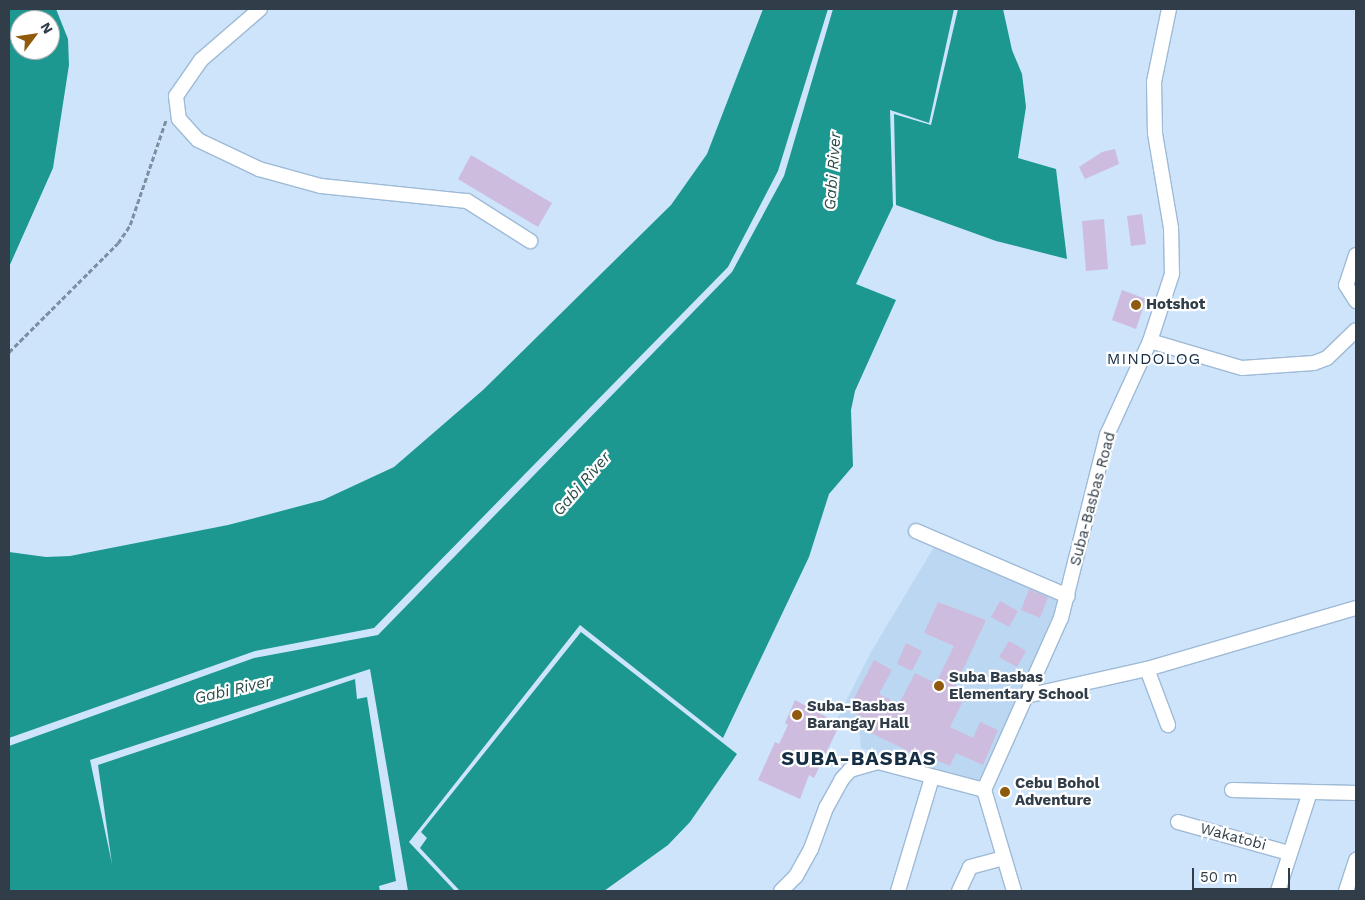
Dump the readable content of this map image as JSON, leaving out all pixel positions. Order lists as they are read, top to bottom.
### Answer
{
  "streets": {
    "street": ["Suba-Basbas Road", "Wakatobi"]
  },
  "districts": ["MINDOLOG", "SUBA-BASBAS"],
  "water": ["Gabi River"],
  "places": [
    "Hotshot",
    "Suba Basbas Elementary School",
    "Suba-Basbas Barangay Hall",
    "Cebu Bohol Adventure"
  ],
  "scale_bar": "50 m",
  "north": "top right"
}
